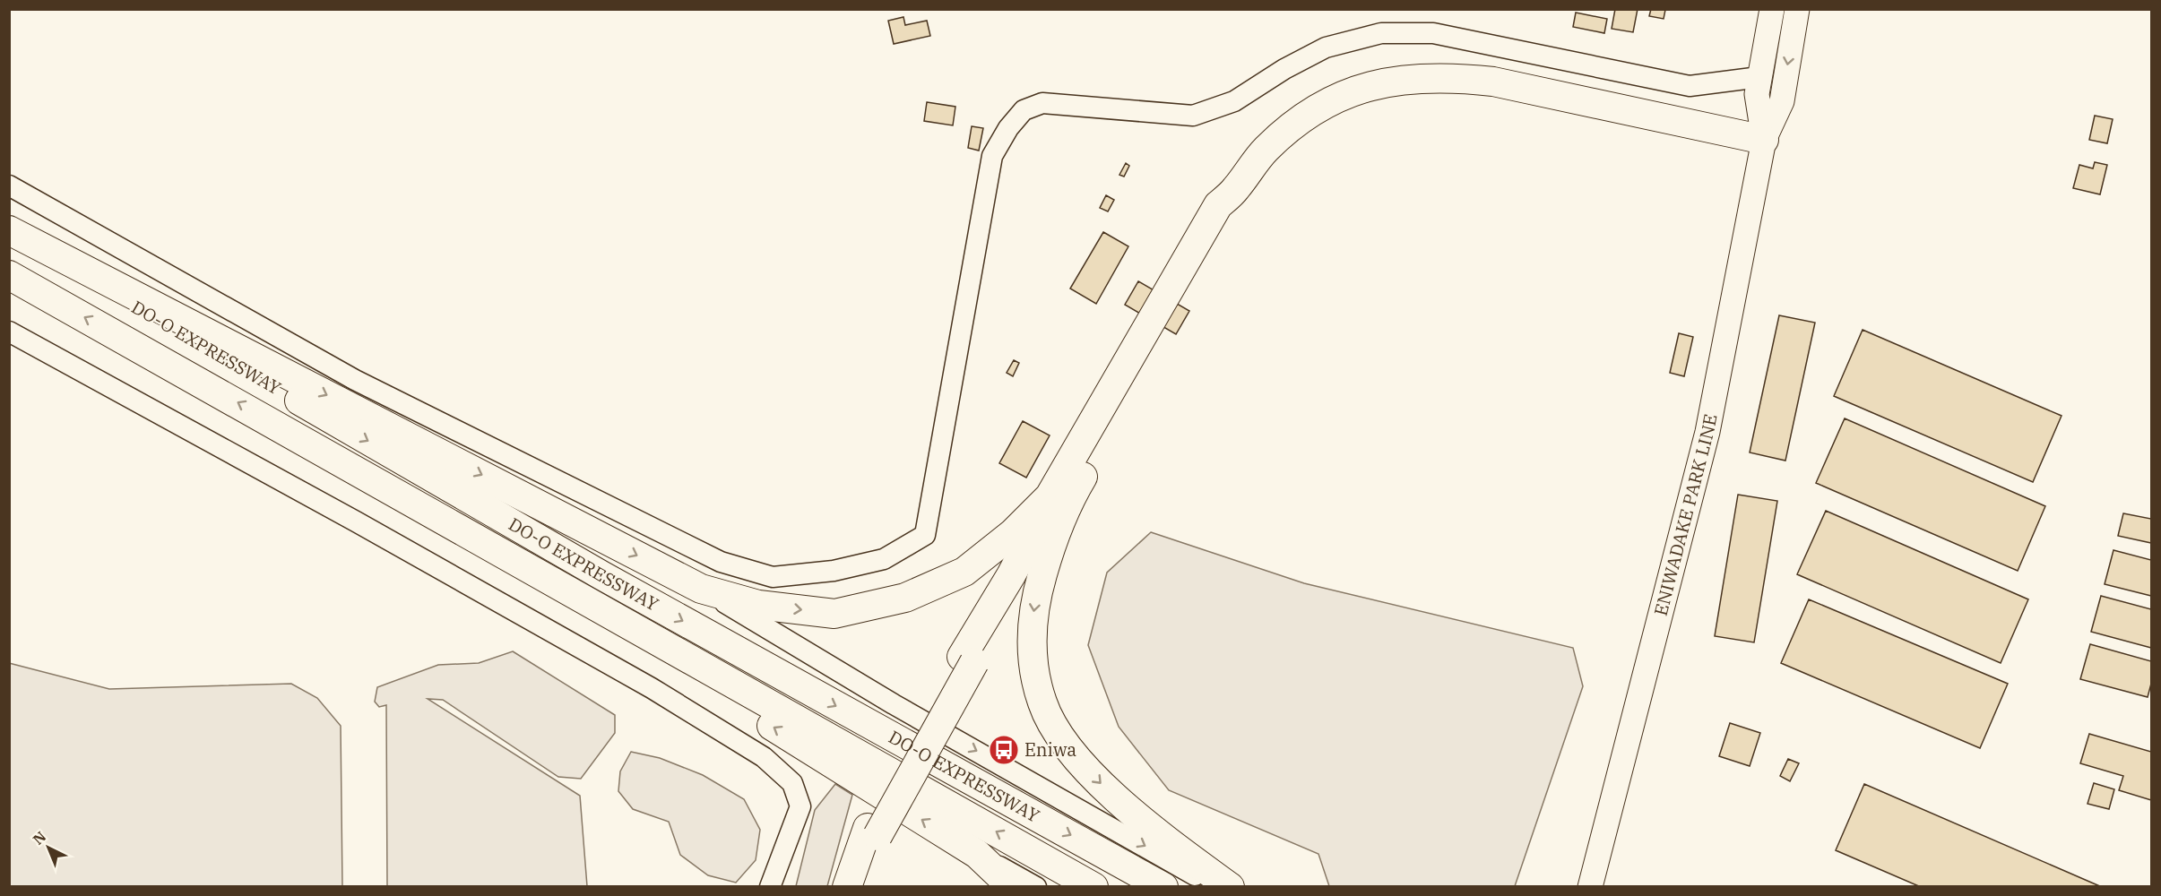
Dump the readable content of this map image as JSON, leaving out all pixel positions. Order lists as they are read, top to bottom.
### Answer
{
  "streets": {
    "highway": ["DO-O EXPRESSWAY"],
    "main road": ["ENIWADAKE PARK LINE"]
  },
  "places": {
    "bus stop": ["Eniwa"]
  },
  "north": "top left"
}
